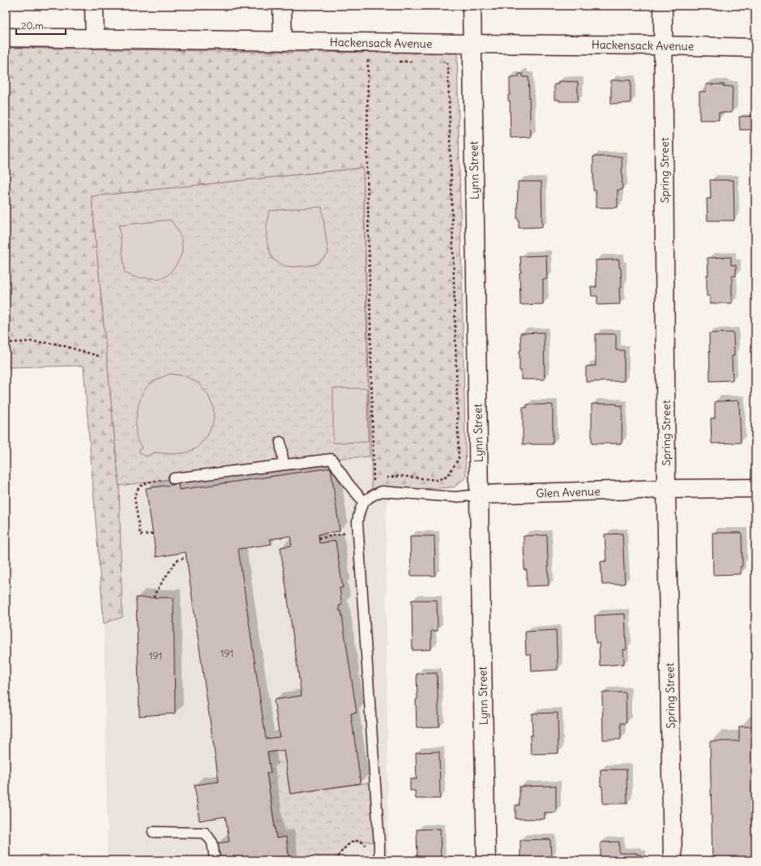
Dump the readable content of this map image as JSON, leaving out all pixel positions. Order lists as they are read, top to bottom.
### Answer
{
  "streets": {
    "street": [
      "Hackensack Avenue",
      "Lynn Street",
      "Spring Street",
      "Glen Avenue"
    ]
  },
  "crossings": [
    ["Hackensack Avenue", "Lynn Street"],
    ["Hackensack Avenue", "Spring Street"],
    ["Lynn Street", "Glen Avenue"],
    ["Spring Street", "Glen Avenue"]
  ],
  "house_numbers": ["191", "191"],
  "scale_bar": "20 m"
}
